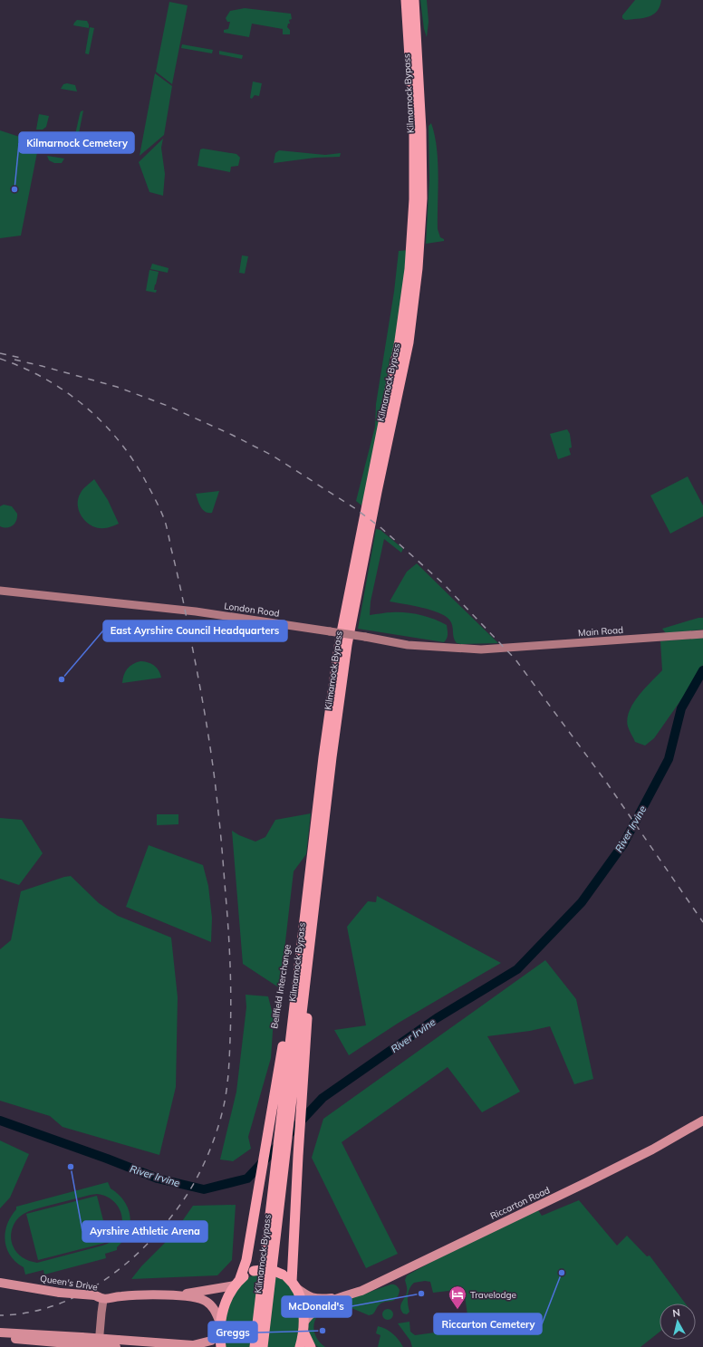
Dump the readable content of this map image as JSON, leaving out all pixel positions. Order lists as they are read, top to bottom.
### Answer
{
  "streets": {
    "highway": ["Kilmarnock Bypass", "Bellfield Interchange"],
    "main road": [
      "London Road",
      "Main Road",
      "Riccarton Road",
      "Queen's Drive"
    ]
  },
  "crossings": [
    ["Kilmarnock Bypass", "Bellfield Interchange"],
    ["London Road", "Main Road"],
    ["Bellfield Interchange", "Queen's Drive"]
  ],
  "water": ["River Irvine"],
  "places": {
    "other": [
      "Kilmarnock Cemetery",
      "East Ayrshire Council Headquarters",
      "Ayrshire Athletic Arena",
      "Riccarton Cemetery",
      "McDonald's",
      "Greggs"
    ],
    "hotel": ["Travelodge"]
  },
  "north": "top"
}
